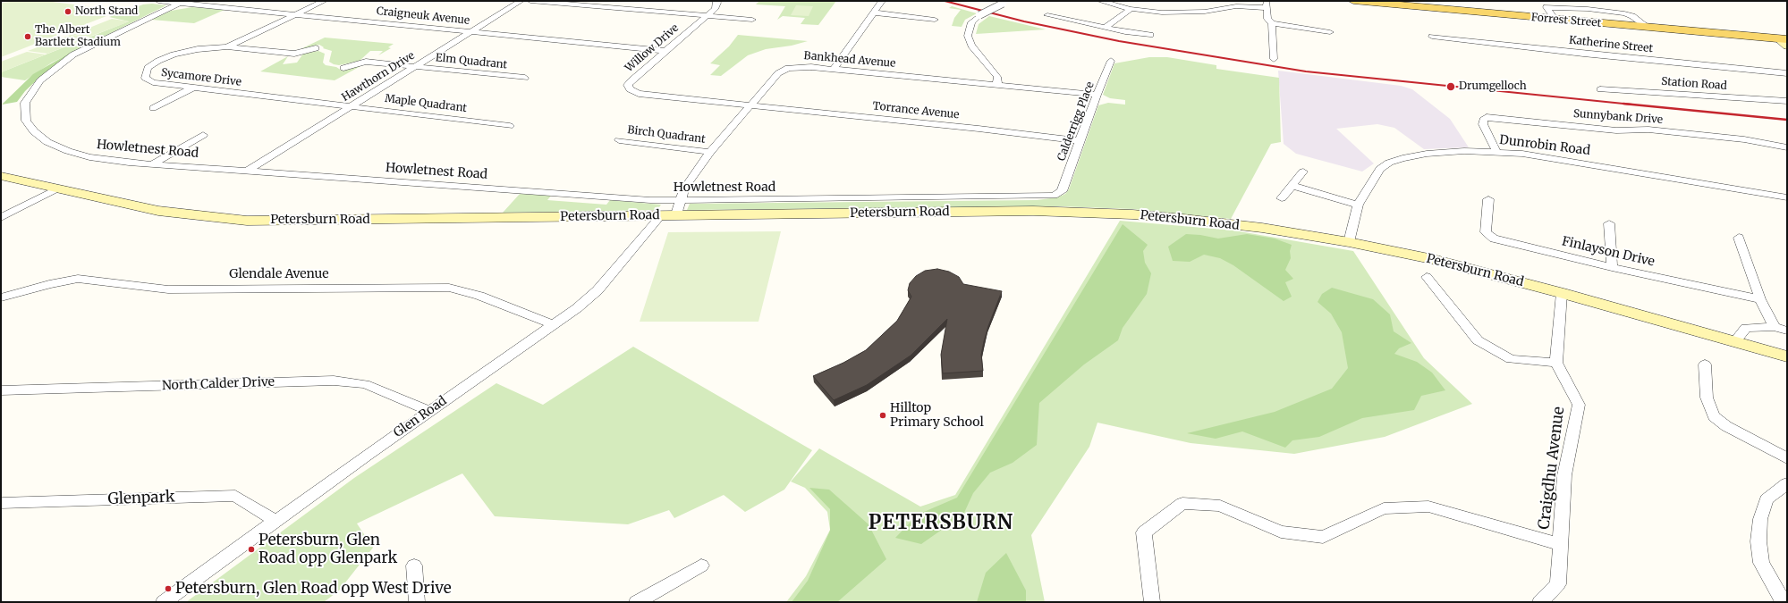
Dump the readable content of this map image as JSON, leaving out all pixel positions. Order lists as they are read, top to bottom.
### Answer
{
  "streets": {
    "main road": ["Forrest Street", "Petersburn Road"],
    "street": [
      "Craigneuk Avenue",
      "Katherine Street",
      "Willow Drive",
      "Bankhead Avenue",
      "Elm Quadrant",
      "Hawthorn Drive",
      "Sycamore Drive",
      "Station Road",
      "Maple Quadrant",
      "Torrance Avenue",
      "Sunnybank Drive",
      "Calderrigg Place",
      "Birch Quadrant",
      "Dunrobin Road",
      "Howletnest Road",
      "Finlayson Drive",
      "Glendale Avenue",
      "North Calder Drive",
      "Glen Road",
      "Craigdhu Avenue",
      "Glenpark"
    ]
  },
  "crossings": [
    ["Craigneuk Avenue", "Willow Drive"],
    ["Craigneuk Avenue", "Hawthorn Drive"],
    ["Craigneuk Avenue", "Howletnest Road"],
    ["Willow Drive", "Bankhead Avenue"],
    ["Willow Drive", "Torrance Avenue"],
    ["Bankhead Avenue", "Torrance Avenue"],
    ["Bankhead Avenue", "Calderrigg Place"],
    ["Bankhead Avenue", "Birch Quadrant"],
    ["Bankhead Avenue", "Howletnest Road"],
    ["Bankhead Avenue", "Petersburn Road"],
    ["Elm Quadrant", "Hawthorn Drive"],
    ["Hawthorn Drive", "Sycamore Drive"],
    ["Hawthorn Drive", "Maple Quadrant"],
    ["Hawthorn Drive", "Howletnest Road"],
    ["Sycamore Drive", "Maple Quadrant"],
    ["Torrance Avenue", "Calderrigg Place"],
    ["Sunnybank Drive", "Dunrobin Road"],
    ["Calderrigg Place", "Howletnest Road"],
    ["Dunrobin Road", "Petersburn Road"],
    ["Petersburn Road", "Glen Road"],
    ["Glendale Avenue", "Glen Road"],
    ["North Calder Drive", "Glen Road"],
    ["Glen Road", "Glenpark"]
  ],
  "districts": ["PETERSBURN"],
  "places": [
    "North Stand",
    "The Albert Bartlett Stadium",
    "Drumgelloch",
    "Hilltop Primary School",
    "Petersburn, Glen Road opp Glenpark",
    "Petersburn, Glen Road opp West Drive"
  ]
}
